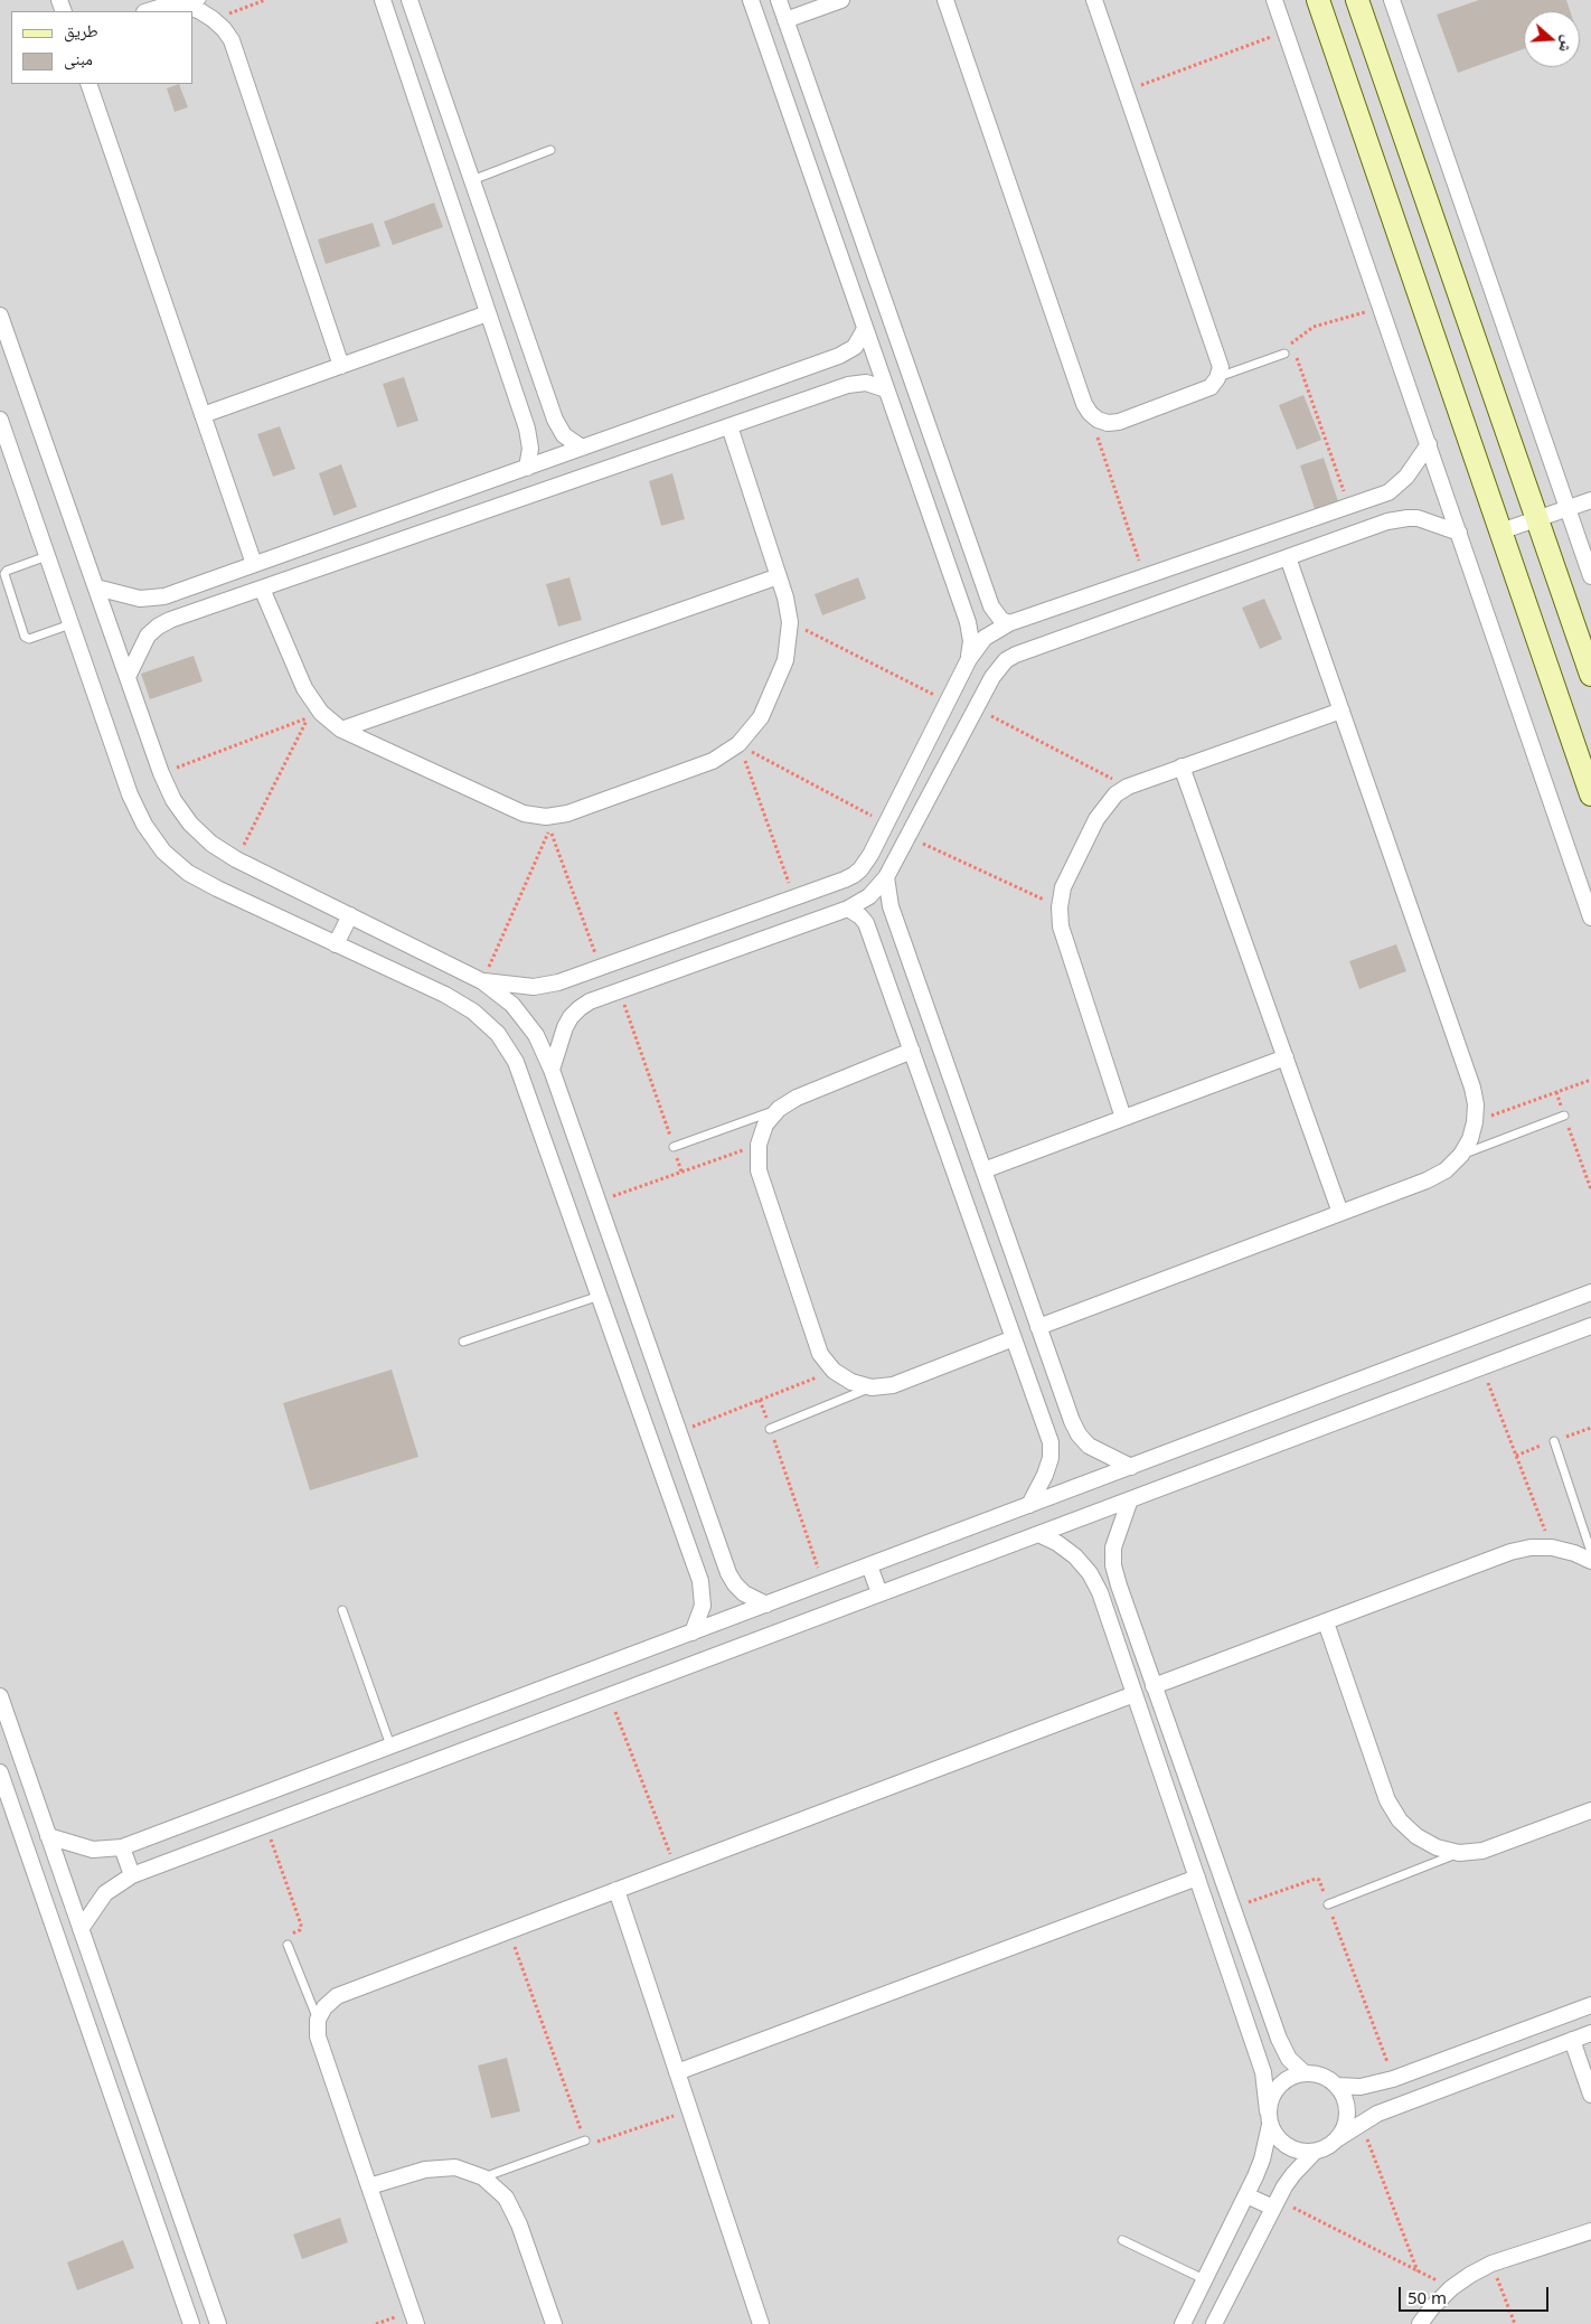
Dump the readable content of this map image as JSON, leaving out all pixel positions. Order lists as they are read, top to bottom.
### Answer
{
  "legend": ["طريق", "مبنى"],
  "scale_bar": "50 m",
  "north": "right"
}
